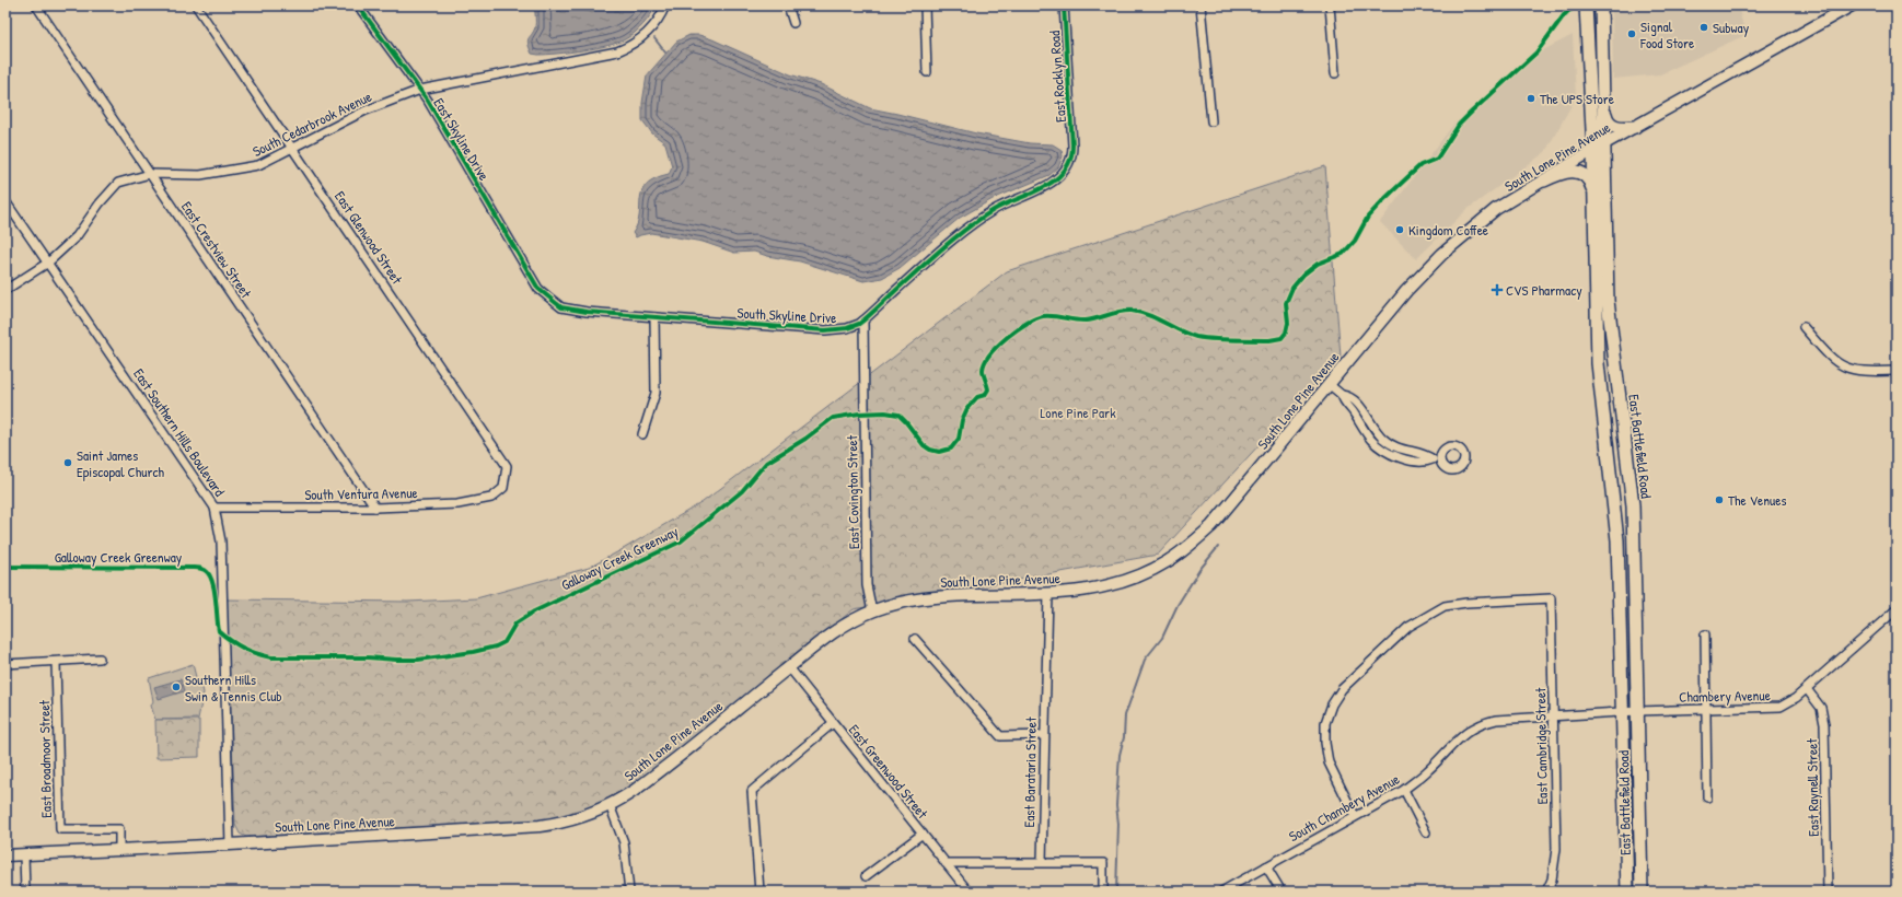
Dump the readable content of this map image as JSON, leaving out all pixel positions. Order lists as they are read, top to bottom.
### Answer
{
  "streets": {
    "main road": ["South Lone Pine Avenue", "East Battlefield Road"],
    "street": [
      "East Rocklyn Road",
      "South Cedarbrook Avenue",
      "East Skyline Drive",
      "East Glenwood Street",
      "East Crestview Street",
      "South Skyline Drive",
      "East Southern Hills Boulevard",
      "East Covington Street",
      "South Ventura Avenue",
      "Chambery Avenue",
      "East Cambridge Street",
      "East Broadmoor Street",
      "East Greenwood Street",
      "East Barataria Street",
      "East Raynell Street",
      "South Chambery Avenue"
    ],
    "cycle path": ["Galloway Creek Greenway"]
  },
  "crossings": [
    ["East Rocklyn Road", "South Skyline Drive"],
    ["South Cedarbrook Avenue", "East Skyline Drive"],
    ["South Cedarbrook Avenue", "East Glenwood Street"],
    ["South Cedarbrook Avenue", "East Crestview Street"],
    ["South Cedarbrook Avenue", "East Southern Hills Boulevard"],
    ["East Skyline Drive", "South Skyline Drive"],
    ["South Lone Pine Avenue", "East Southern Hills Boulevard"],
    ["South Lone Pine Avenue", "East Battlefield Road"],
    ["South Lone Pine Avenue", "East Covington Street"],
    ["South Lone Pine Avenue", "East Broadmoor Street"],
    ["South Lone Pine Avenue", "East Greenwood Street"],
    ["South Lone Pine Avenue", "East Barataria Street"],
    ["East Glenwood Street", "South Ventura Avenue"],
    ["East Crestview Street", "South Ventura Avenue"],
    ["South Skyline Drive", "East Covington Street"],
    ["East Southern Hills Boulevard", "South Ventura Avenue"],
    ["East Battlefield Road", "Chambery Avenue"],
    ["East Battlefield Road", "South Chambery Avenue"],
    ["Chambery Avenue", "East Raynell Street"],
    ["Chambery Avenue", "South Chambery Avenue"],
    ["East Cambridge Street", "South Chambery Avenue"]
  ],
  "parks": ["Lone Pine Park"],
  "places": {
    "other": [
      "Subway",
      "Signal Food Store",
      "The UPS Store",
      "Kingdom Coffee",
      "Saint James Episcopal Church",
      "The Venues",
      "Southern Hills Swin & Tennis Club"
    ],
    "health": ["CVS Pharmacy"]
  }
}
